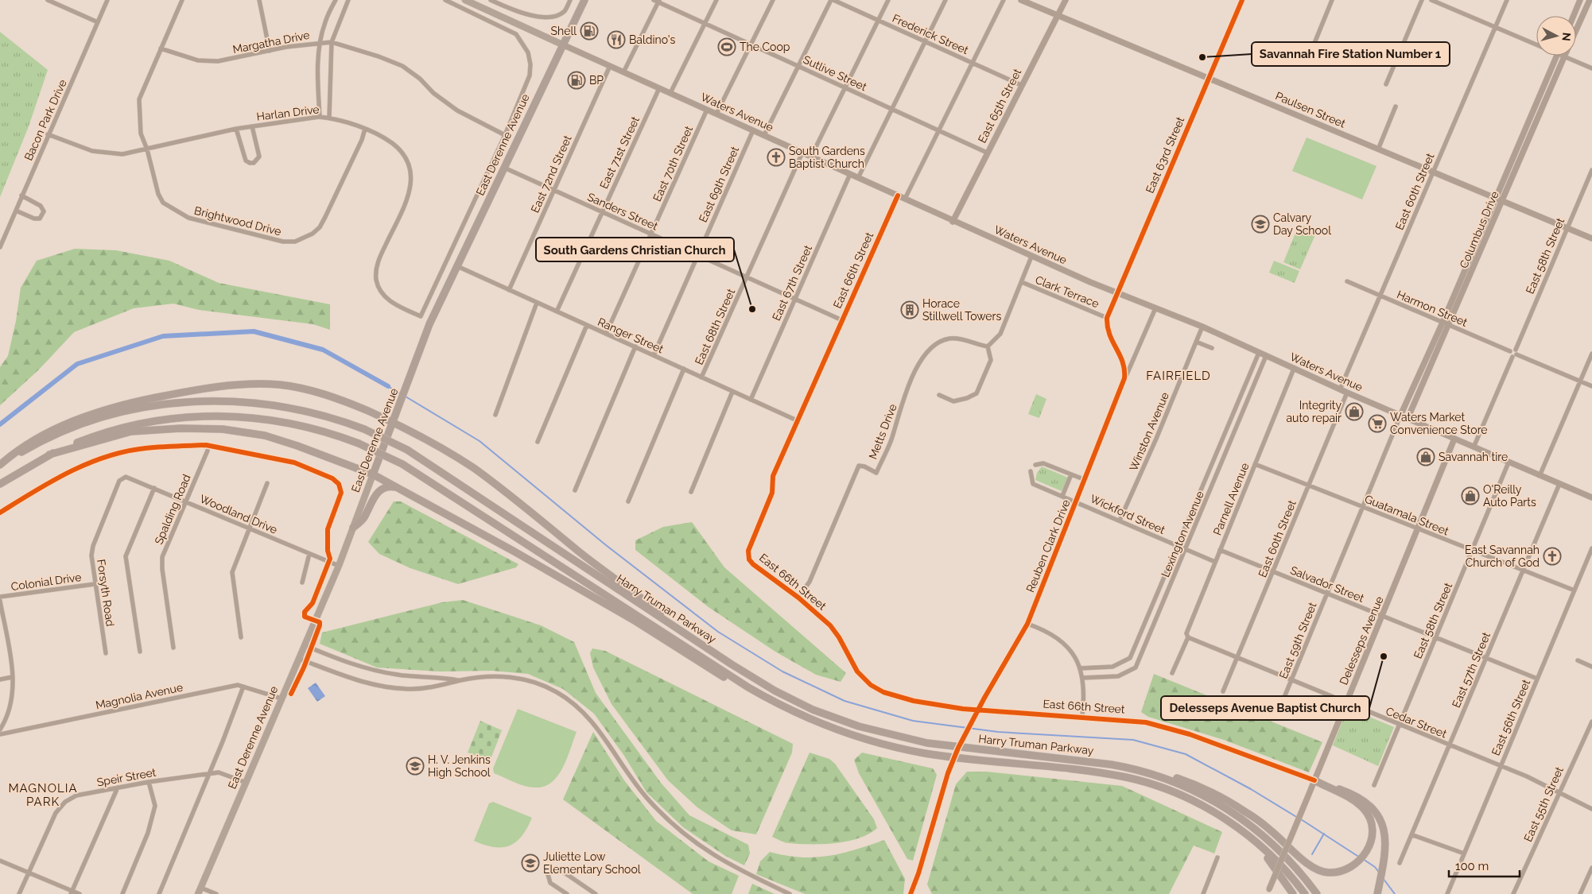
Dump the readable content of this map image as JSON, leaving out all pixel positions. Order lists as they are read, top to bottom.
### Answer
{
  "streets": {
    "highway": ["East Derenne Avenue", "Harry Truman Parkway"],
    "main road": ["Waters Avenue"],
    "street": [
      "Frederick Street",
      "Margatha Drive",
      "Sutlive Street",
      "East 65th Street",
      "Paulsen Street",
      "Harlan Drive",
      "Bacon Park Drive",
      "East 71st Street",
      "East 63rd Street",
      "East 70th Street",
      "East 72nd Street",
      "East 69th Street",
      "East 60th Street",
      "Sanders Street",
      "Brightwood Drive",
      "Columbus Drive",
      "East 58th Street",
      "East 66th Street",
      "East 67th Street",
      "Clark Terrace",
      "Harmon Street",
      "East 68th Street",
      "Ranger Street",
      "Metts Drive",
      "Winston Avenue",
      "Parnell Avenue",
      "Spalding Road",
      "Woodland Drive",
      "Wickford Street",
      "Guatamala Street",
      "Lexington Avenue",
      "Reuben Clark Drive",
      "Colonial Drive",
      "Salvador Street",
      "Forsyth Road",
      "East 59th Street",
      "Delesseps Avenue",
      "East 57th Street",
      "Magnolia Avenue",
      "East 56th Street",
      "Cedar Street",
      "Speir Street",
      "East 55th Street"
    ]
  },
  "crossings": [
    ["Frederick Street", "East 65th Street"],
    ["Margatha Drive", "Harlan Drive"],
    ["Margatha Drive", "Brightwood Drive"],
    ["Sutlive Street", "East 65th Street"],
    ["East 65th Street", "Paulsen Street"],
    ["East 65th Street", "Waters Avenue"],
    ["Paulsen Street", "East 63rd Street"],
    ["Paulsen Street", "East 60th Street"],
    ["Paulsen Street", "Columbus Drive"],
    ["Paulsen Street", "East 58th Street"],
    ["Waters Avenue", "East Derenne Avenue"],
    ["Waters Avenue", "East 71st Street"],
    ["Waters Avenue", "East 63rd Street"],
    ["Waters Avenue", "East 70th Street"],
    ["Waters Avenue", "East 72nd Street"],
    ["Waters Avenue", "East 69th Street"],
    ["Waters Avenue", "East 60th Street"],
    ["Waters Avenue", "Columbus Drive"],
    ["Waters Avenue", "East 58th Street"],
    ["Waters Avenue", "East 66th Street"],
    ["Waters Avenue", "East 67th Street"],
    ["Waters Avenue", "Clark Terrace"],
    ["Waters Avenue", "East 68th Street"],
    ["Waters Avenue", "Winston Avenue"],
    ["Waters Avenue", "Parnell Avenue"],
    ["Waters Avenue", "Lexington Avenue"],
    ["Waters Avenue", "East 59th Street"],
    ["Waters Avenue", "Delesseps Avenue"],
    ["Waters Avenue", "East 57th Street"],
    ["Harlan Drive", "Bacon Park Drive"],
    ["Harlan Drive", "Brightwood Drive"],
    ["East Derenne Avenue", "Sanders Street"],
    ["East Derenne Avenue", "Ranger Street"],
    ["East Derenne Avenue", "Woodland Drive"],
    ["East Derenne Avenue", "Magnolia Avenue"],
    ["East Derenne Avenue", "Speir Street"],
    ["East 71st Street", "Sanders Street"],
    ["East 71st Street", "Ranger Street"],
    ["East 63rd Street", "Clark Terrace"],
    ["East 63rd Street", "Reuben Clark Drive"],
    ["East 70th Street", "Sanders Street"],
    ["East 70th Street", "Ranger Street"],
    ["East 72nd Street", "Sanders Street"],
    ["East 72nd Street", "Ranger Street"],
    ["East 69th Street", "Sanders Street"],
    ["East 69th Street", "Ranger Street"],
    ["East 60th Street", "Harmon Street"],
    ["East 60th Street", "Guatamala Street"],
    ["East 60th Street", "Salvador Street"],
    ["East 60th Street", "Cedar Street"],
    ["Sanders Street", "East 66th Street"],
    ["Sanders Street", "East 67th Street"],
    ["Sanders Street", "East 68th Street"],
    ["Columbus Drive", "Harmon Street"],
    ["Columbus Drive", "East 59th Street"],
    ["East 58th Street", "Harmon Street"],
    ["East 58th Street", "Guatamala Street"],
    ["East 58th Street", "Salvador Street"],
    ["East 58th Street", "Cedar Street"],
    ["East 66th Street", "Ranger Street"],
    ["East 66th Street", "Metts Drive"],
    ["East 66th Street", "Delesseps Avenue"],
    ["East 67th Street", "Ranger Street"],
    ["Clark Terrace", "Metts Drive"],
    ["Clark Terrace", "Reuben Clark Drive"],
    ["East 68th Street", "Ranger Street"],
    ["Winston Avenue", "Wickford Street"],
    ["Parnell Avenue", "Wickford Street"],
    ["Parnell Avenue", "Guatamala Street"],
    ["Parnell Avenue", "Salvador Street"],
    ["Parnell Avenue", "Cedar Street"],
    ["Spalding Road", "Woodland Drive"],
    ["Woodland Drive", "Forsyth Road"],
    ["Wickford Street", "Lexington Avenue"],
    ["Wickford Street", "Reuben Clark Drive"],
    ["Guatamala Street", "East 59th Street"],
    ["Guatamala Street", "Delesseps Avenue"],
    ["Guatamala Street", "East 57th Street"],
    ["Guatamala Street", "East 56th Street"],
    ["Colonial Drive", "Forsyth Road"],
    ["Salvador Street", "East 59th Street"],
    ["Salvador Street", "Delesseps Avenue"],
    ["Salvador Street", "East 57th Street"],
    ["Salvador Street", "East 56th Street"],
    ["East 59th Street", "Cedar Street"],
    ["Delesseps Avenue", "Cedar Street"],
    ["East 57th Street", "Cedar Street"],
    ["East 56th Street", "Cedar Street"],
    ["Cedar Street", "East 55th Street"]
  ],
  "districts": ["FAIRFIELD", "MAGNOLIA PARK"],
  "places": {
    "fuel station": ["Shell", "BP"],
    "restaurant": ["Baldino's"],
    "sports": ["The Coop"],
    "other": ["Savannah Fire Station Number 1", "South Gardens Christian Church", "Delesseps Avenue Baptist Church"],
    "church": ["South Gardens Baptist Church", "East Savannah Church of God"],
    "school or university": ["Calvary Day School", "H. V. Jenkins High School", "Juliette Low Elementary School"],
    "building": ["Horace Stillwell Towers"],
    "shop": ["Integrity auto repair", "Savannah tire", "O'Reilly Auto Parts"],
    "supermarket": ["Waters Market Convenience Store"]
  },
  "scale_bar": "100 m",
  "north": "right"
}
